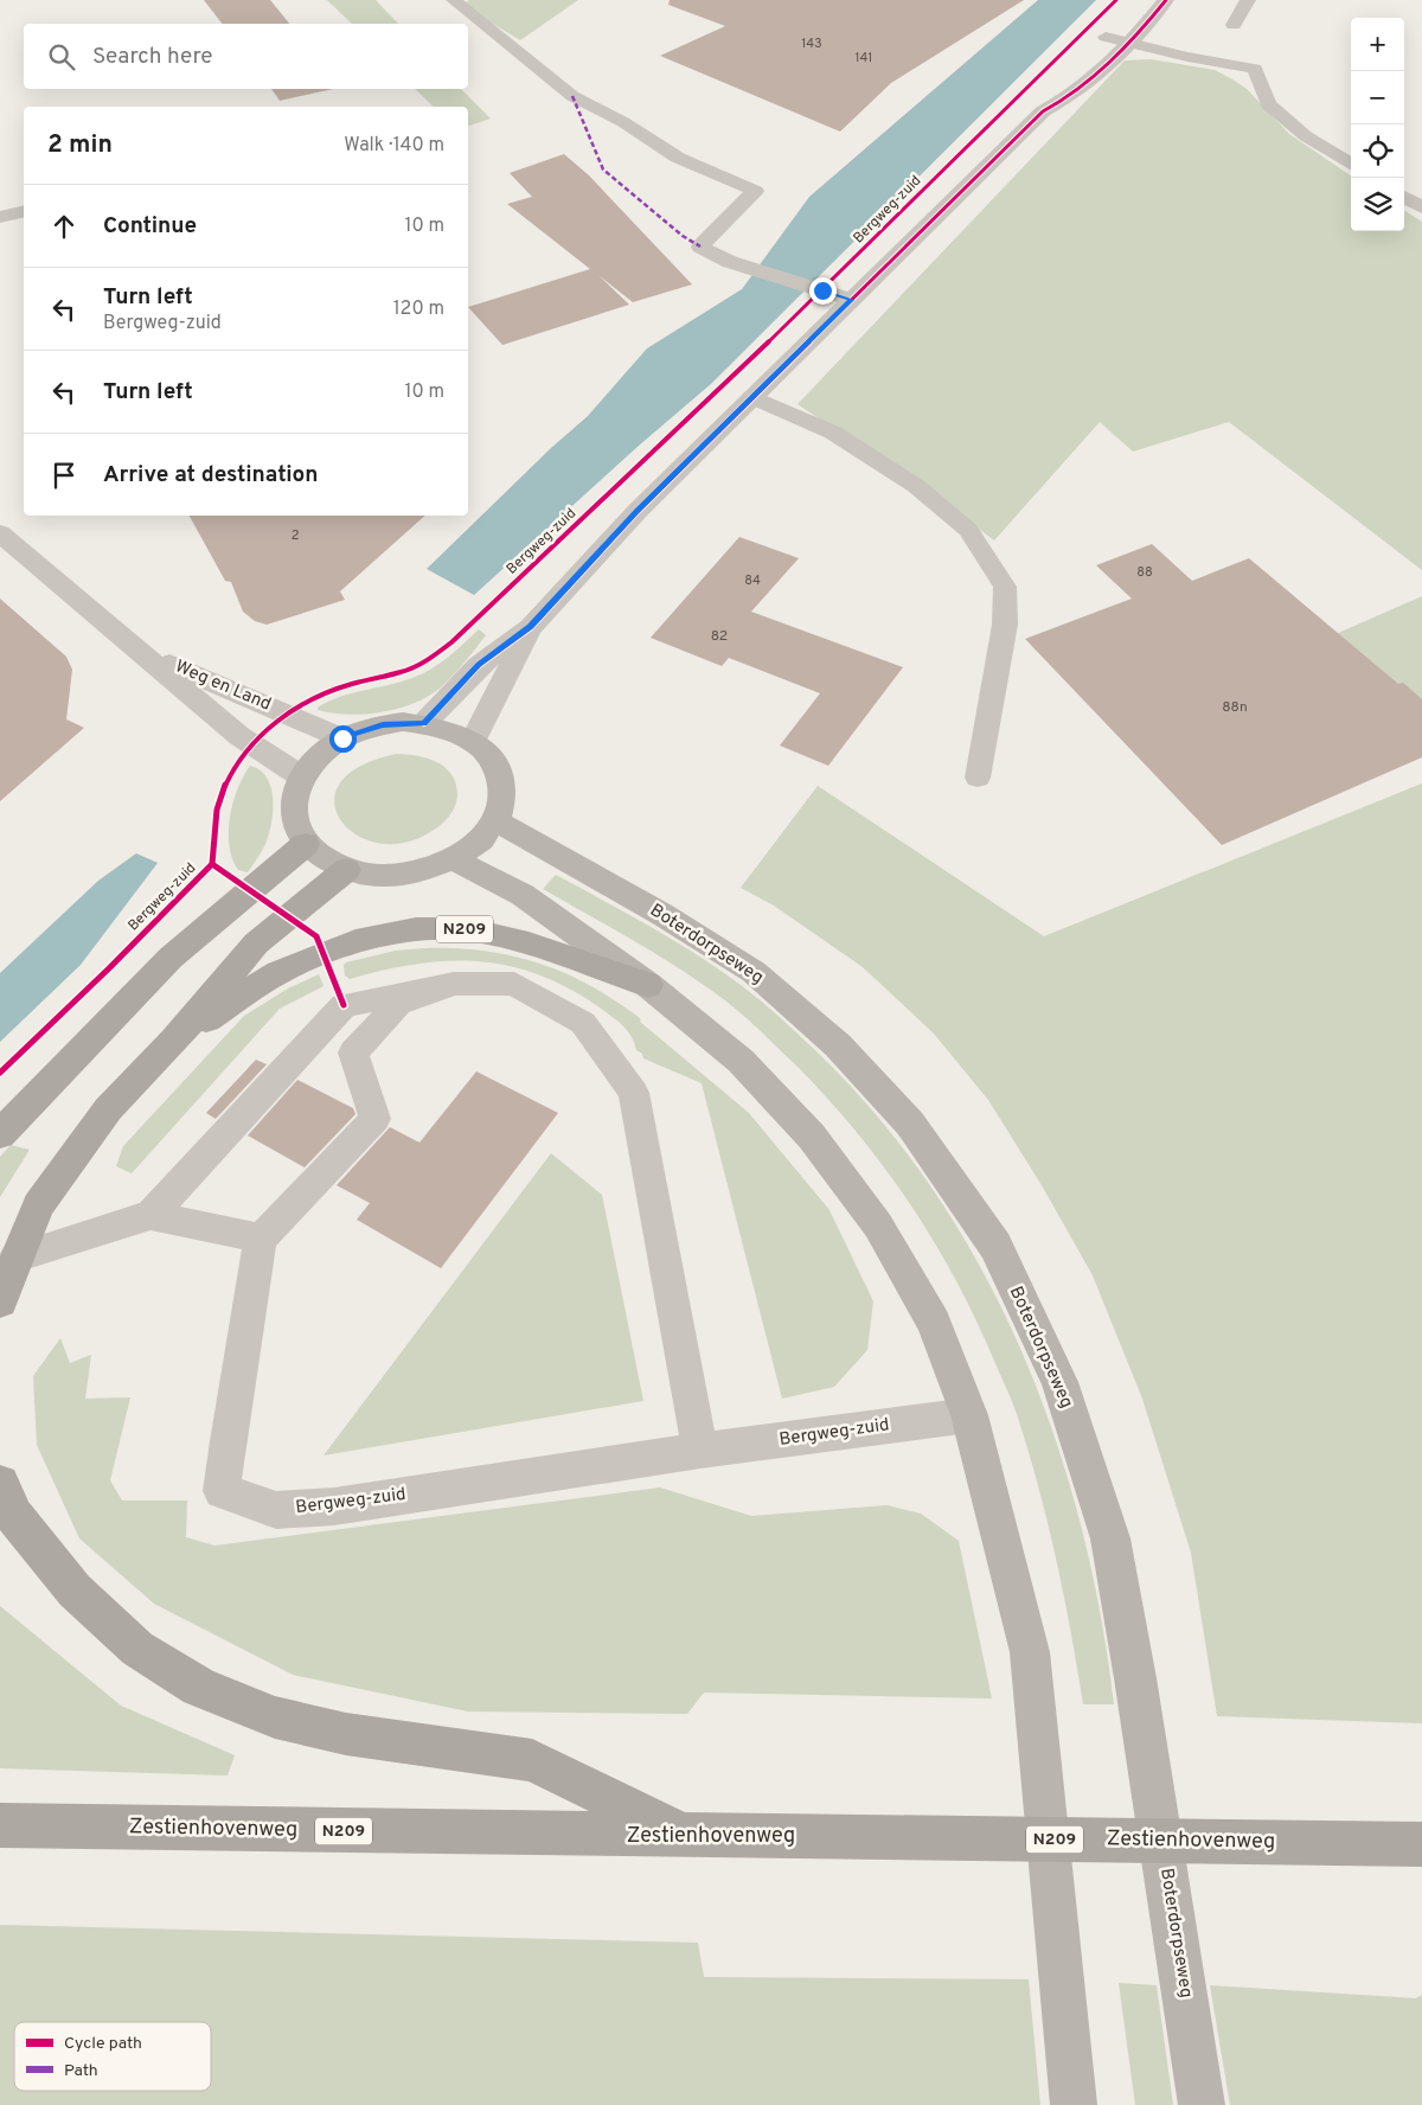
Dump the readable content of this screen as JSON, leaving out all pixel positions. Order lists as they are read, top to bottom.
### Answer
{
  "streets": {
    "main road": ["N209", "Boterdorpseweg", "Zestienhovenweg"],
    "street": ["Weg en Land"],
    "lane": ["Bergweg-zuid"]
  },
  "crossings": [
    ["Weg en Land", "N209"],
    ["Weg en Land", "Boterdorpseweg"],
    ["N209", "Boterdorpseweg"],
    ["N209", "Zestienhovenweg"]
  ],
  "house_numbers": [
    "143",
    "141",
    "2",
    "88",
    "84",
    "82",
    "88n"
  ],
  "legend": ["Cycle path", "Path"],
  "page": {
    "map_buttons": ["+", "−"],
    "search": "Search here",
    "heading": ["2 min", "Walk · 140 m"],
    "list": [
      ["Continue", "10 m"],
      ["Turn left", "Bergweg-zuid", "120 m"],
      ["Turn left", "10 m"],
      "Arrive at destination"
    ]
  }
}
